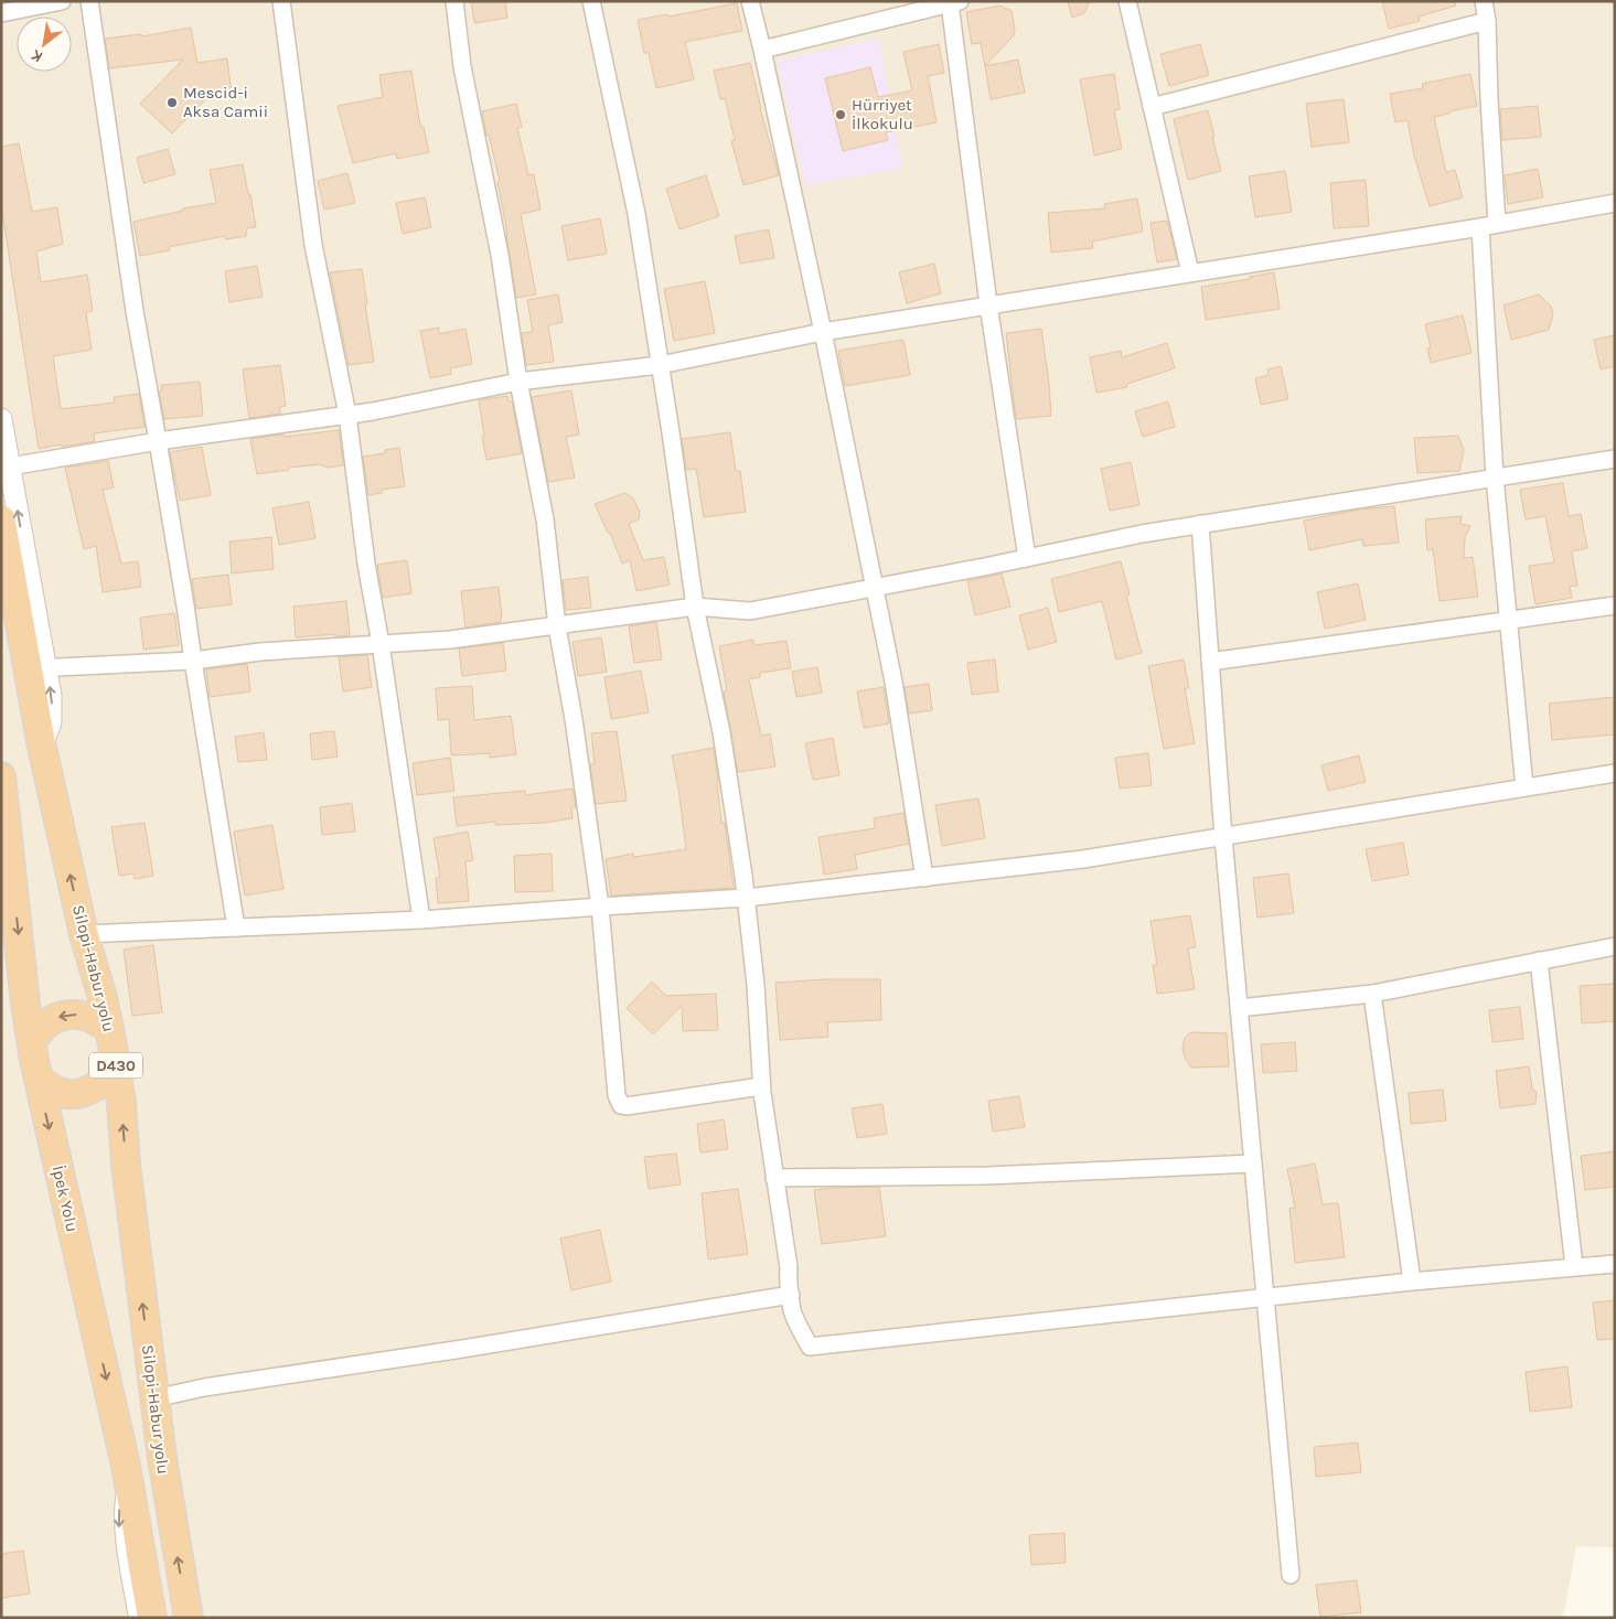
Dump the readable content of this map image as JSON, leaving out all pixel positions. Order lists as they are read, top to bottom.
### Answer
{
  "streets": {
    "highway": ["Silopi-Habur yolu", "D430", "İpek Yolu"]
  },
  "crossings": [
    ["Silopi-Habur yolu", "İpek Yolu"]
  ],
  "one_way": ["Silopi-Habur yolu", "İpek Yolu"],
  "places": ["Mescid-i Aksa Camii", "Hürriyet İlkokulu"],
  "north": "bottom left"
}
